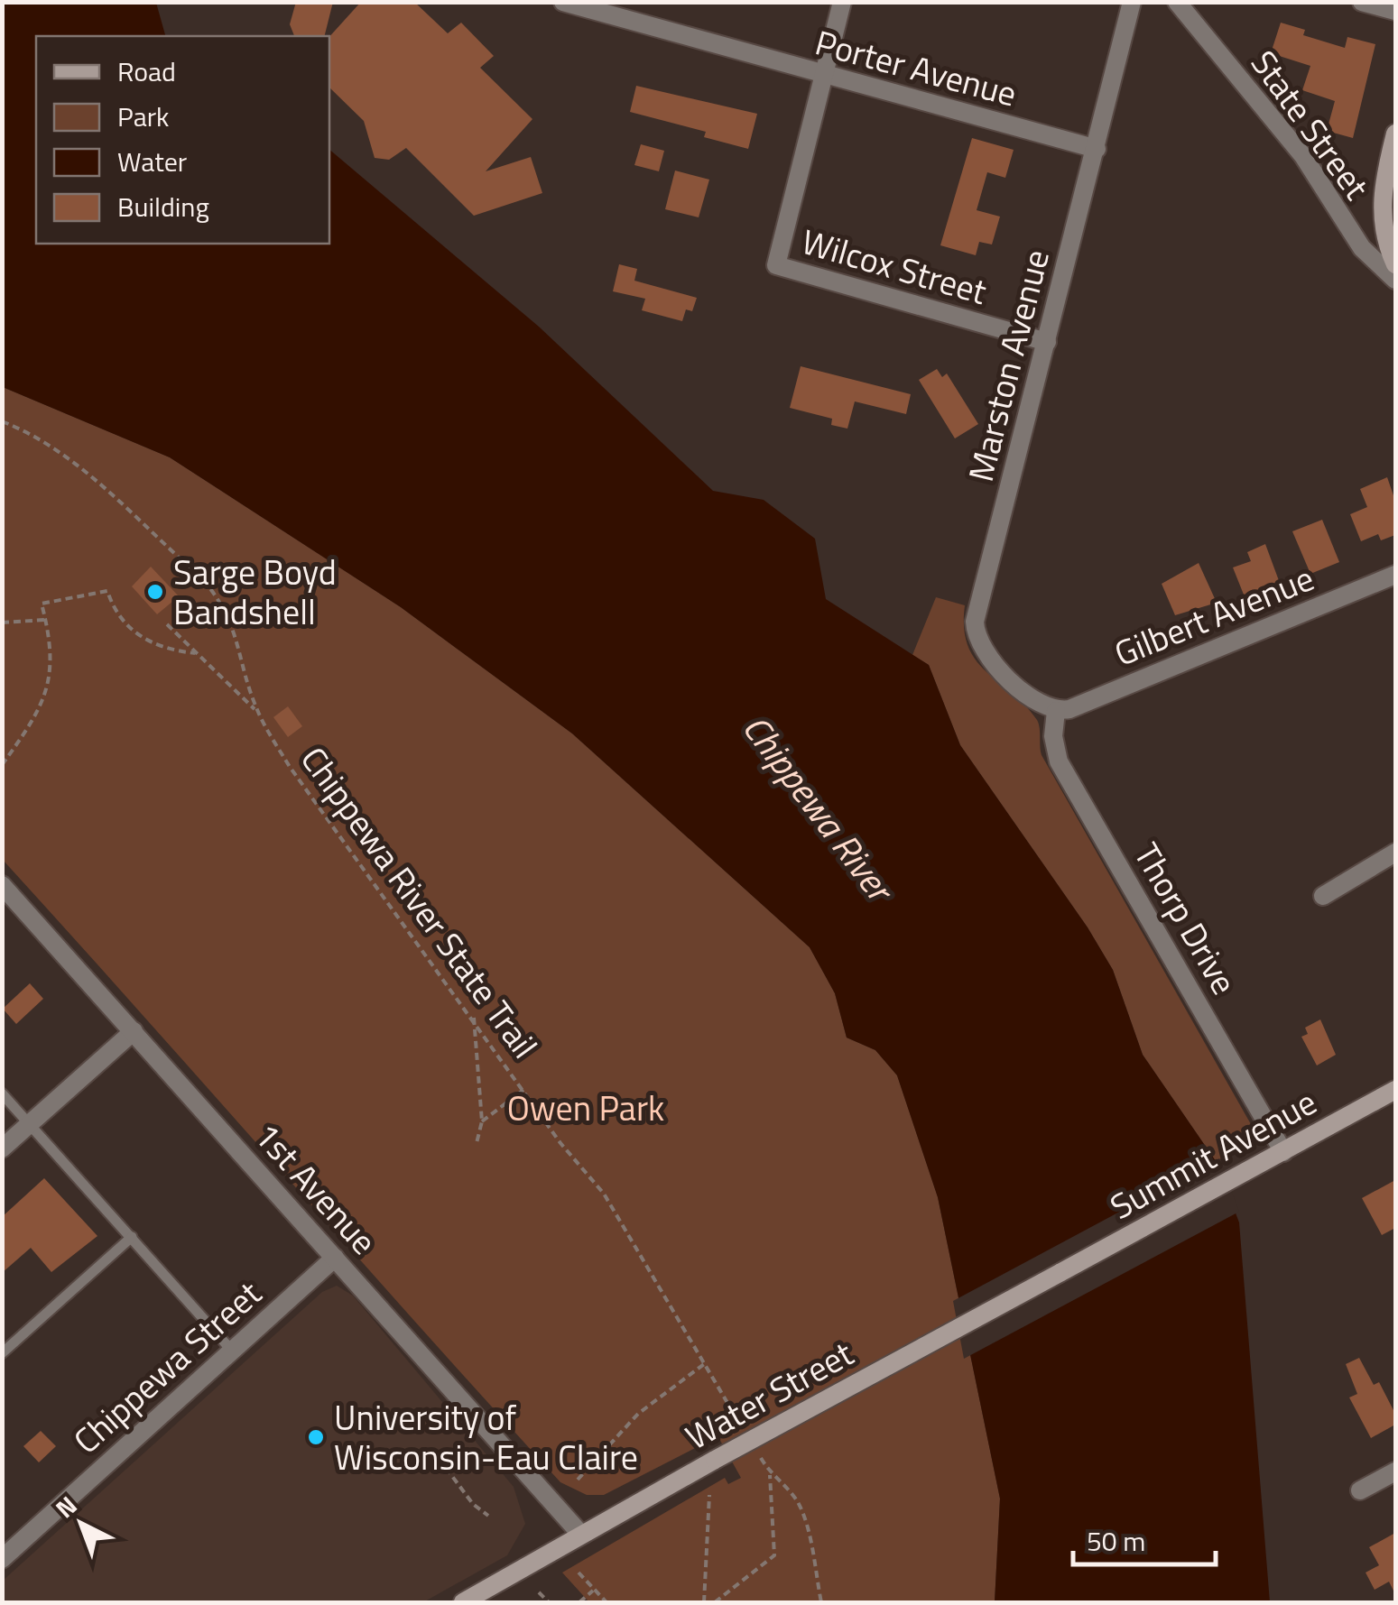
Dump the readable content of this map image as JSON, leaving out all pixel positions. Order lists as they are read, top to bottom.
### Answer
{
  "streets": {
    "main road": ["Summit Avenue", "Water Street"],
    "street": [
      "Porter Avenue",
      "State Street",
      "Wilcox Street",
      "Marston Avenue",
      "Gilbert Avenue",
      "Thorp Drive",
      "1st Avenue",
      "Chippewa Street"
    ],
    "path": ["Chippewa River State Trail"]
  },
  "crossings": [
    ["Porter Avenue", "Wilcox Street"],
    ["Porter Avenue", "Marston Avenue"],
    ["Wilcox Street", "Marston Avenue"],
    ["Marston Avenue", "Gilbert Avenue"],
    ["Marston Avenue", "Thorp Drive"],
    ["Gilbert Avenue", "Thorp Drive"],
    ["Thorp Drive", "Summit Avenue"],
    ["Summit Avenue", "Water Street"],
    ["1st Avenue", "Chippewa Street"],
    ["1st Avenue", "Water Street"]
  ],
  "water": ["Chippewa River"],
  "parks": ["Owen Park"],
  "places": ["Sarge Boyd Bandshell", "University of Wisconsin-Eau Claire"],
  "legend": [
    "Road",
    "Park",
    "Water",
    "Building"
  ],
  "scale_bar": "50 m",
  "north": "top left"
}
